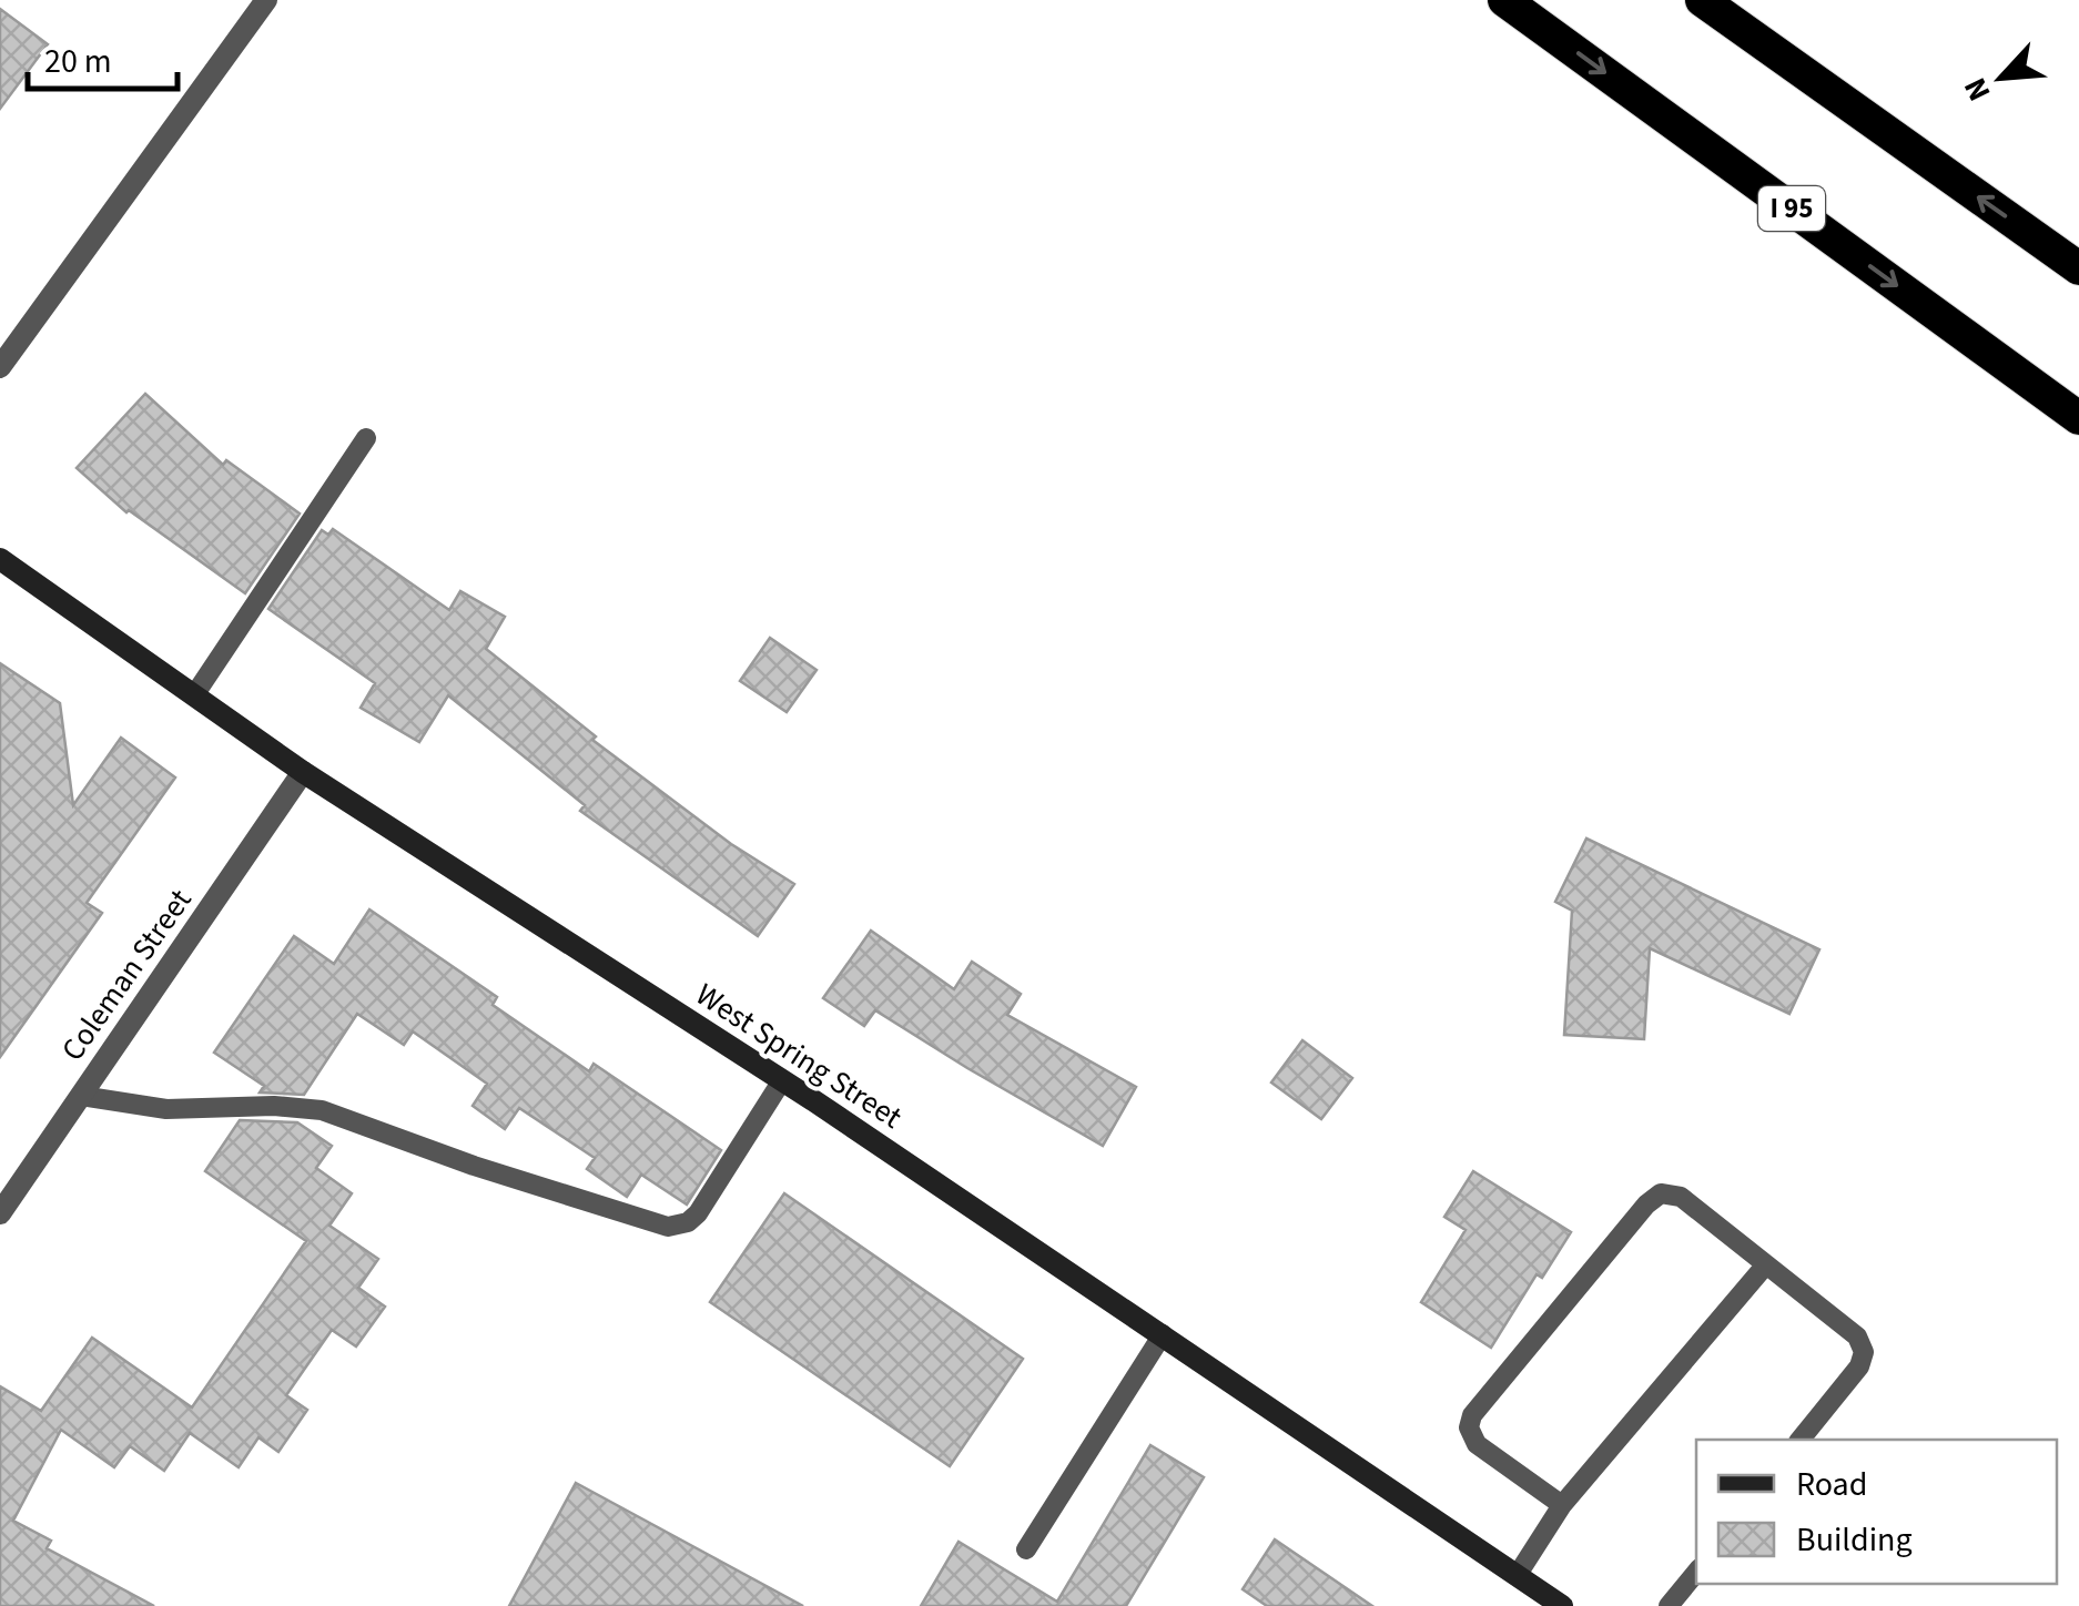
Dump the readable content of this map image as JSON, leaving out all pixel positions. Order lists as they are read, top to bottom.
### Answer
{
  "streets": {
    "highway": ["I 95"],
    "main road": ["West Spring Street"],
    "street": ["Coleman Street"]
  },
  "crossings": [
    ["Coleman Street", "West Spring Street"]
  ],
  "legend": ["Road", "Building"],
  "scale_bar": "20 m",
  "north": "bottom left"
}
